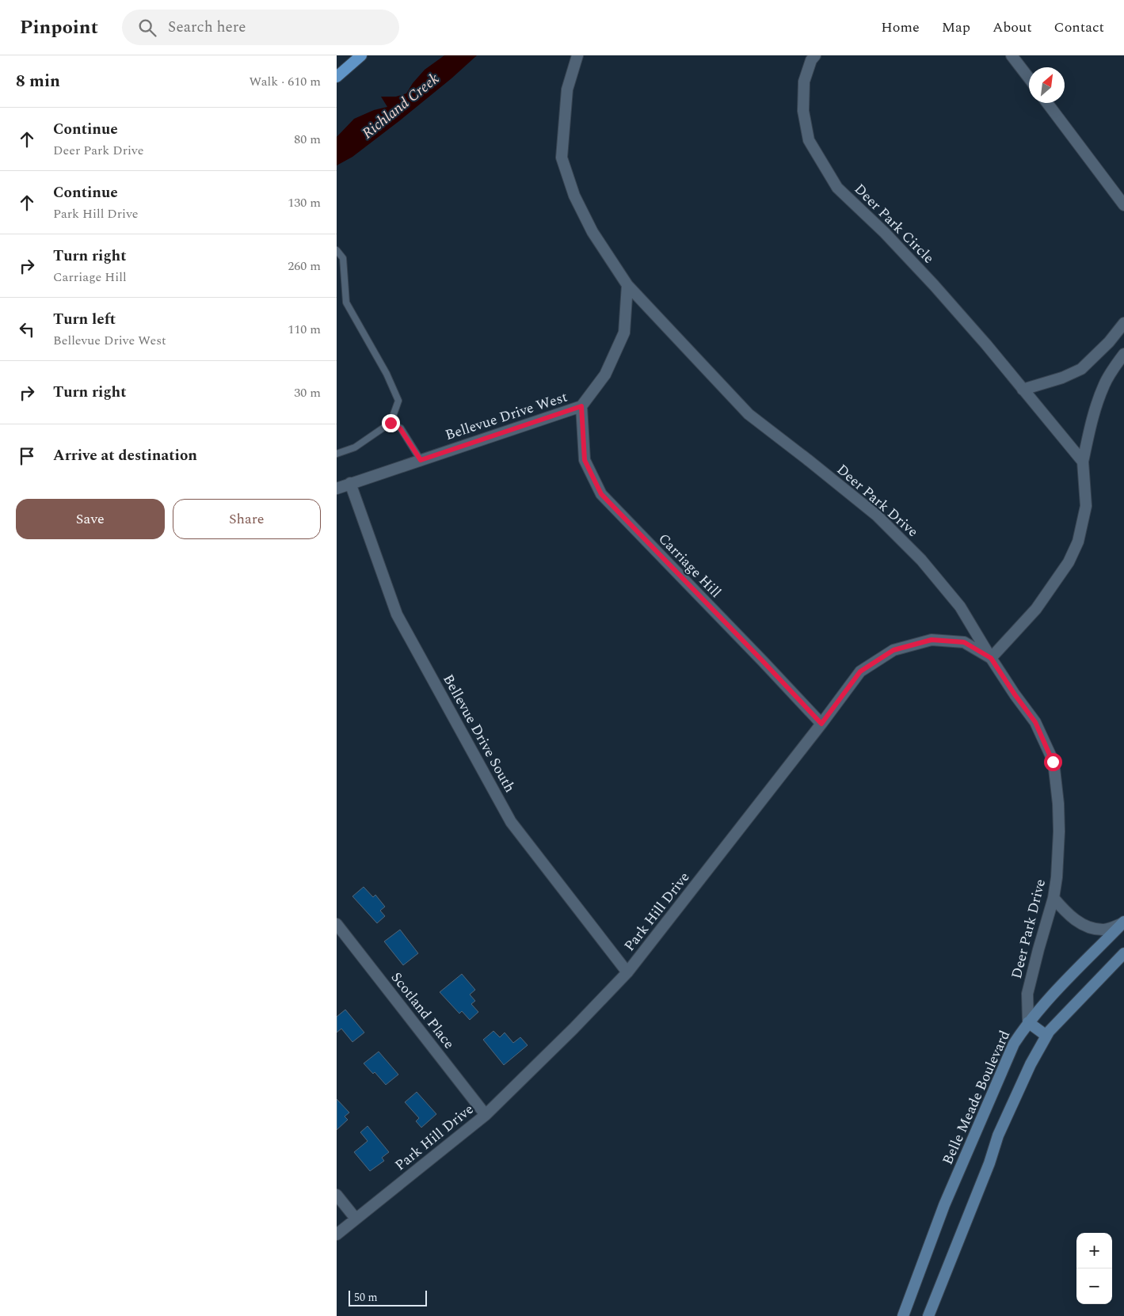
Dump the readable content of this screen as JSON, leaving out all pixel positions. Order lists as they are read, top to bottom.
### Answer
{
  "streets": {
    "main road": ["Belle Meade Boulevard"],
    "street": [
      "Deer Park Circle",
      "Bellevue Drive West",
      "Deer Park Drive",
      "Carriage Hill",
      "Bellevue Drive South",
      "Park Hill Drive",
      "Scotland Place"
    ]
  },
  "crossings": [
    ["Bellevue Drive West", "Deer Park Drive"],
    ["Bellevue Drive West", "Carriage Hill"],
    ["Bellevue Drive West", "Bellevue Drive South"],
    ["Deer Park Drive", "Park Hill Drive"],
    ["Deer Park Drive", "Belle Meade Boulevard"],
    ["Carriage Hill", "Park Hill Drive"],
    ["Bellevue Drive South", "Park Hill Drive"],
    ["Park Hill Drive", "Scotland Place"]
  ],
  "water": ["Richland Creek"],
  "scale_bar": "50 m",
  "north": "top right",
  "page": {
    "header": "Pinpoint",
    "search": "Search here",
    "nav": [
      "Home",
      "Map",
      "About",
      "Contact"
    ],
    "heading": ["8 min", "Walk · 610 m"],
    "list": [
      ["Continue", "Deer Park Drive", "80 m"],
      ["Continue", "Park Hill Drive", "130 m"],
      ["Turn right", "Carriage Hill", "260 m"],
      ["Turn left", "Bellevue Drive West", "110 m"],
      ["Turn right", "30 m"],
      "Arrive at destination"
    ],
    "buttons": ["Save", "Share"],
    "map_buttons": ["+", "−"],
    "scale": "50 m"
  }
}
